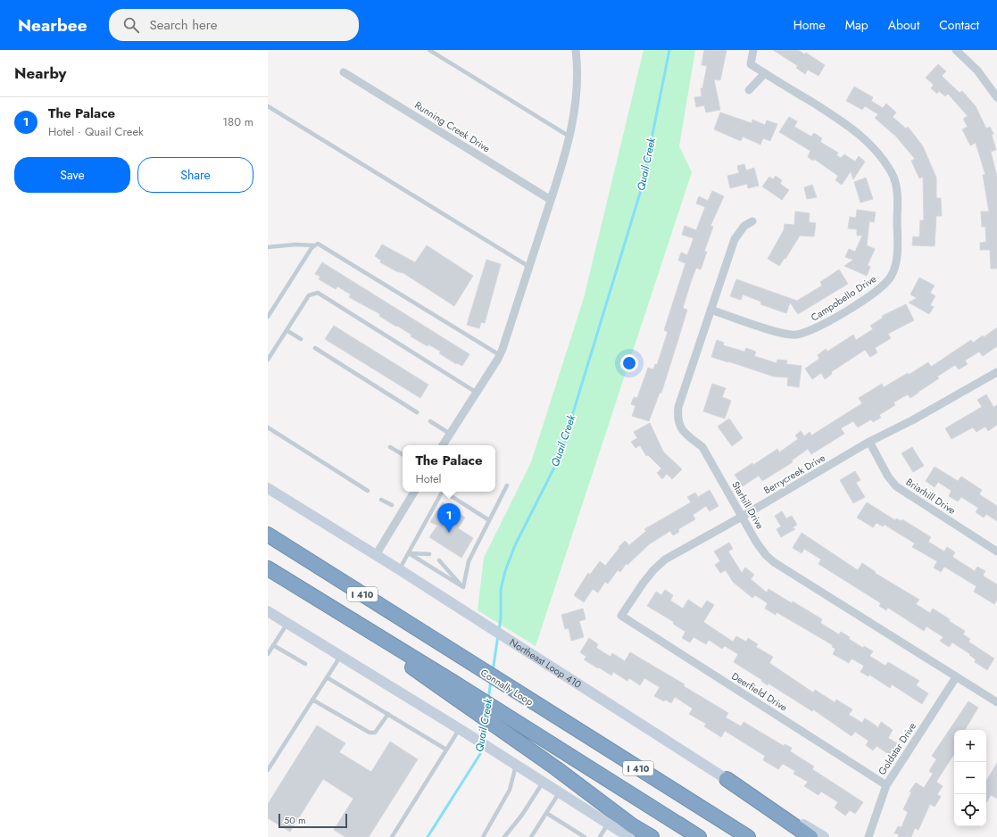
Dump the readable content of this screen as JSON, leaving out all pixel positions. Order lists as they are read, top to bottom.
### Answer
{
  "streets": {
    "highway": ["I 410", "Connally Loop"],
    "main road": ["Northeast Loop 410"],
    "street": [
      "Running Creek Drive",
      "Campobello Drive",
      "Berrycreek Drive",
      "Briarhill Drive",
      "Starhill Drive",
      "Deerfield Drive",
      "Goldstar Drive"
    ]
  },
  "crossings": [
    ["Campobello Drive", "Starhill Drive"],
    ["Berrycreek Drive", "Briarhill Drive"],
    ["Berrycreek Drive", "Starhill Drive"],
    ["Berrycreek Drive", "Deerfield Drive"],
    ["Starhill Drive", "Goldstar Drive"],
    ["Deerfield Drive", "Goldstar Drive"]
  ],
  "water": ["Quail Creek"],
  "scale_bar": "50 m",
  "page": {
    "header": "Nearbee",
    "search": "Search here",
    "nav": [
      "Home",
      "Map",
      "About",
      "Contact"
    ],
    "heading": "Nearby",
    "list": [
      {
        "mark": "1",
        "name": "The Palace",
        "note": "Hotel · Quail Creek",
        "value": "180 m"
      }
    ],
    "buttons": ["Save", "Share"],
    "popup": ["The Palace", "Hotel"],
    "pins": "1",
    "map_buttons": ["+", "−"],
    "scale": "50 m"
  }
}
